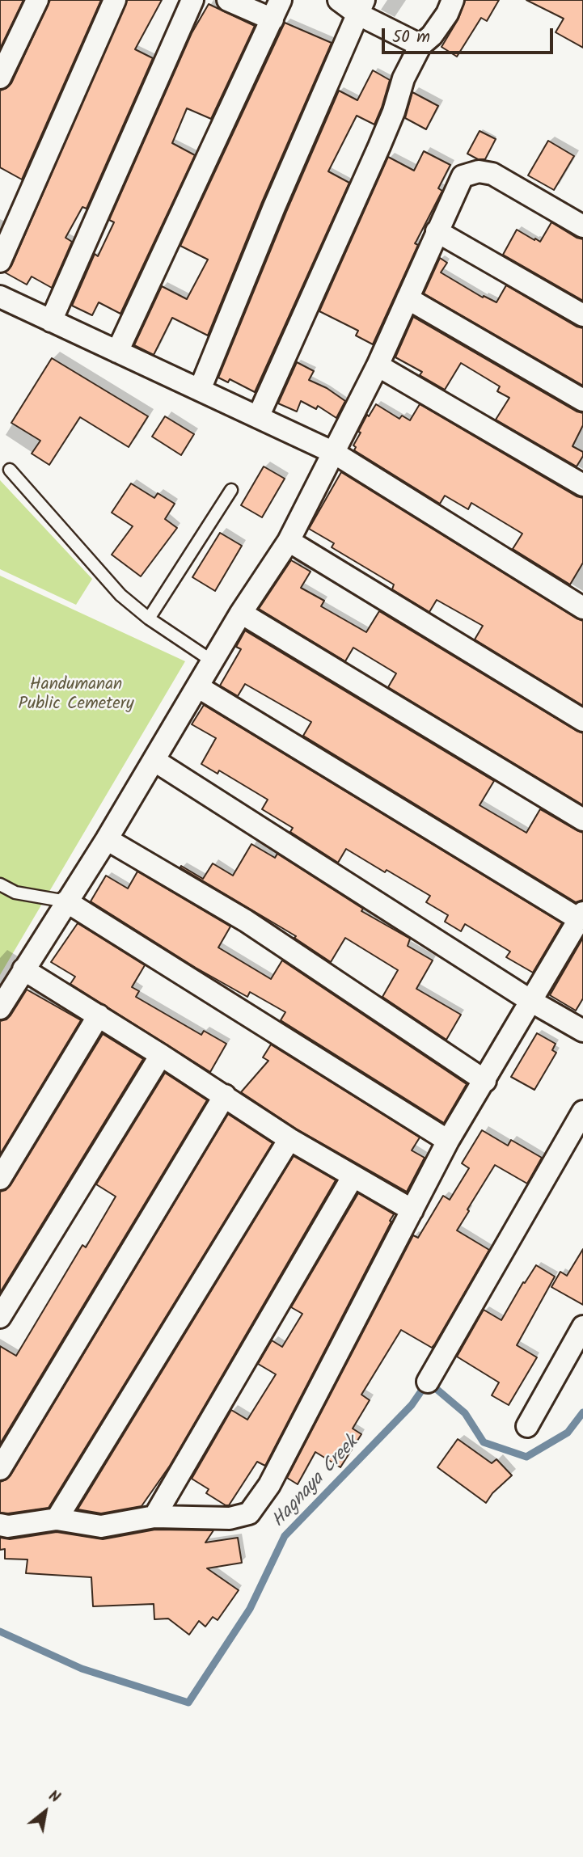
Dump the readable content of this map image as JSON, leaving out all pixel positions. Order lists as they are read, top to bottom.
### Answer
{
  "water": ["Hagnaya Creek"],
  "parks": ["Handumanan Public Cemetery"],
  "scale_bar": "50 m",
  "north": "top right"
}
